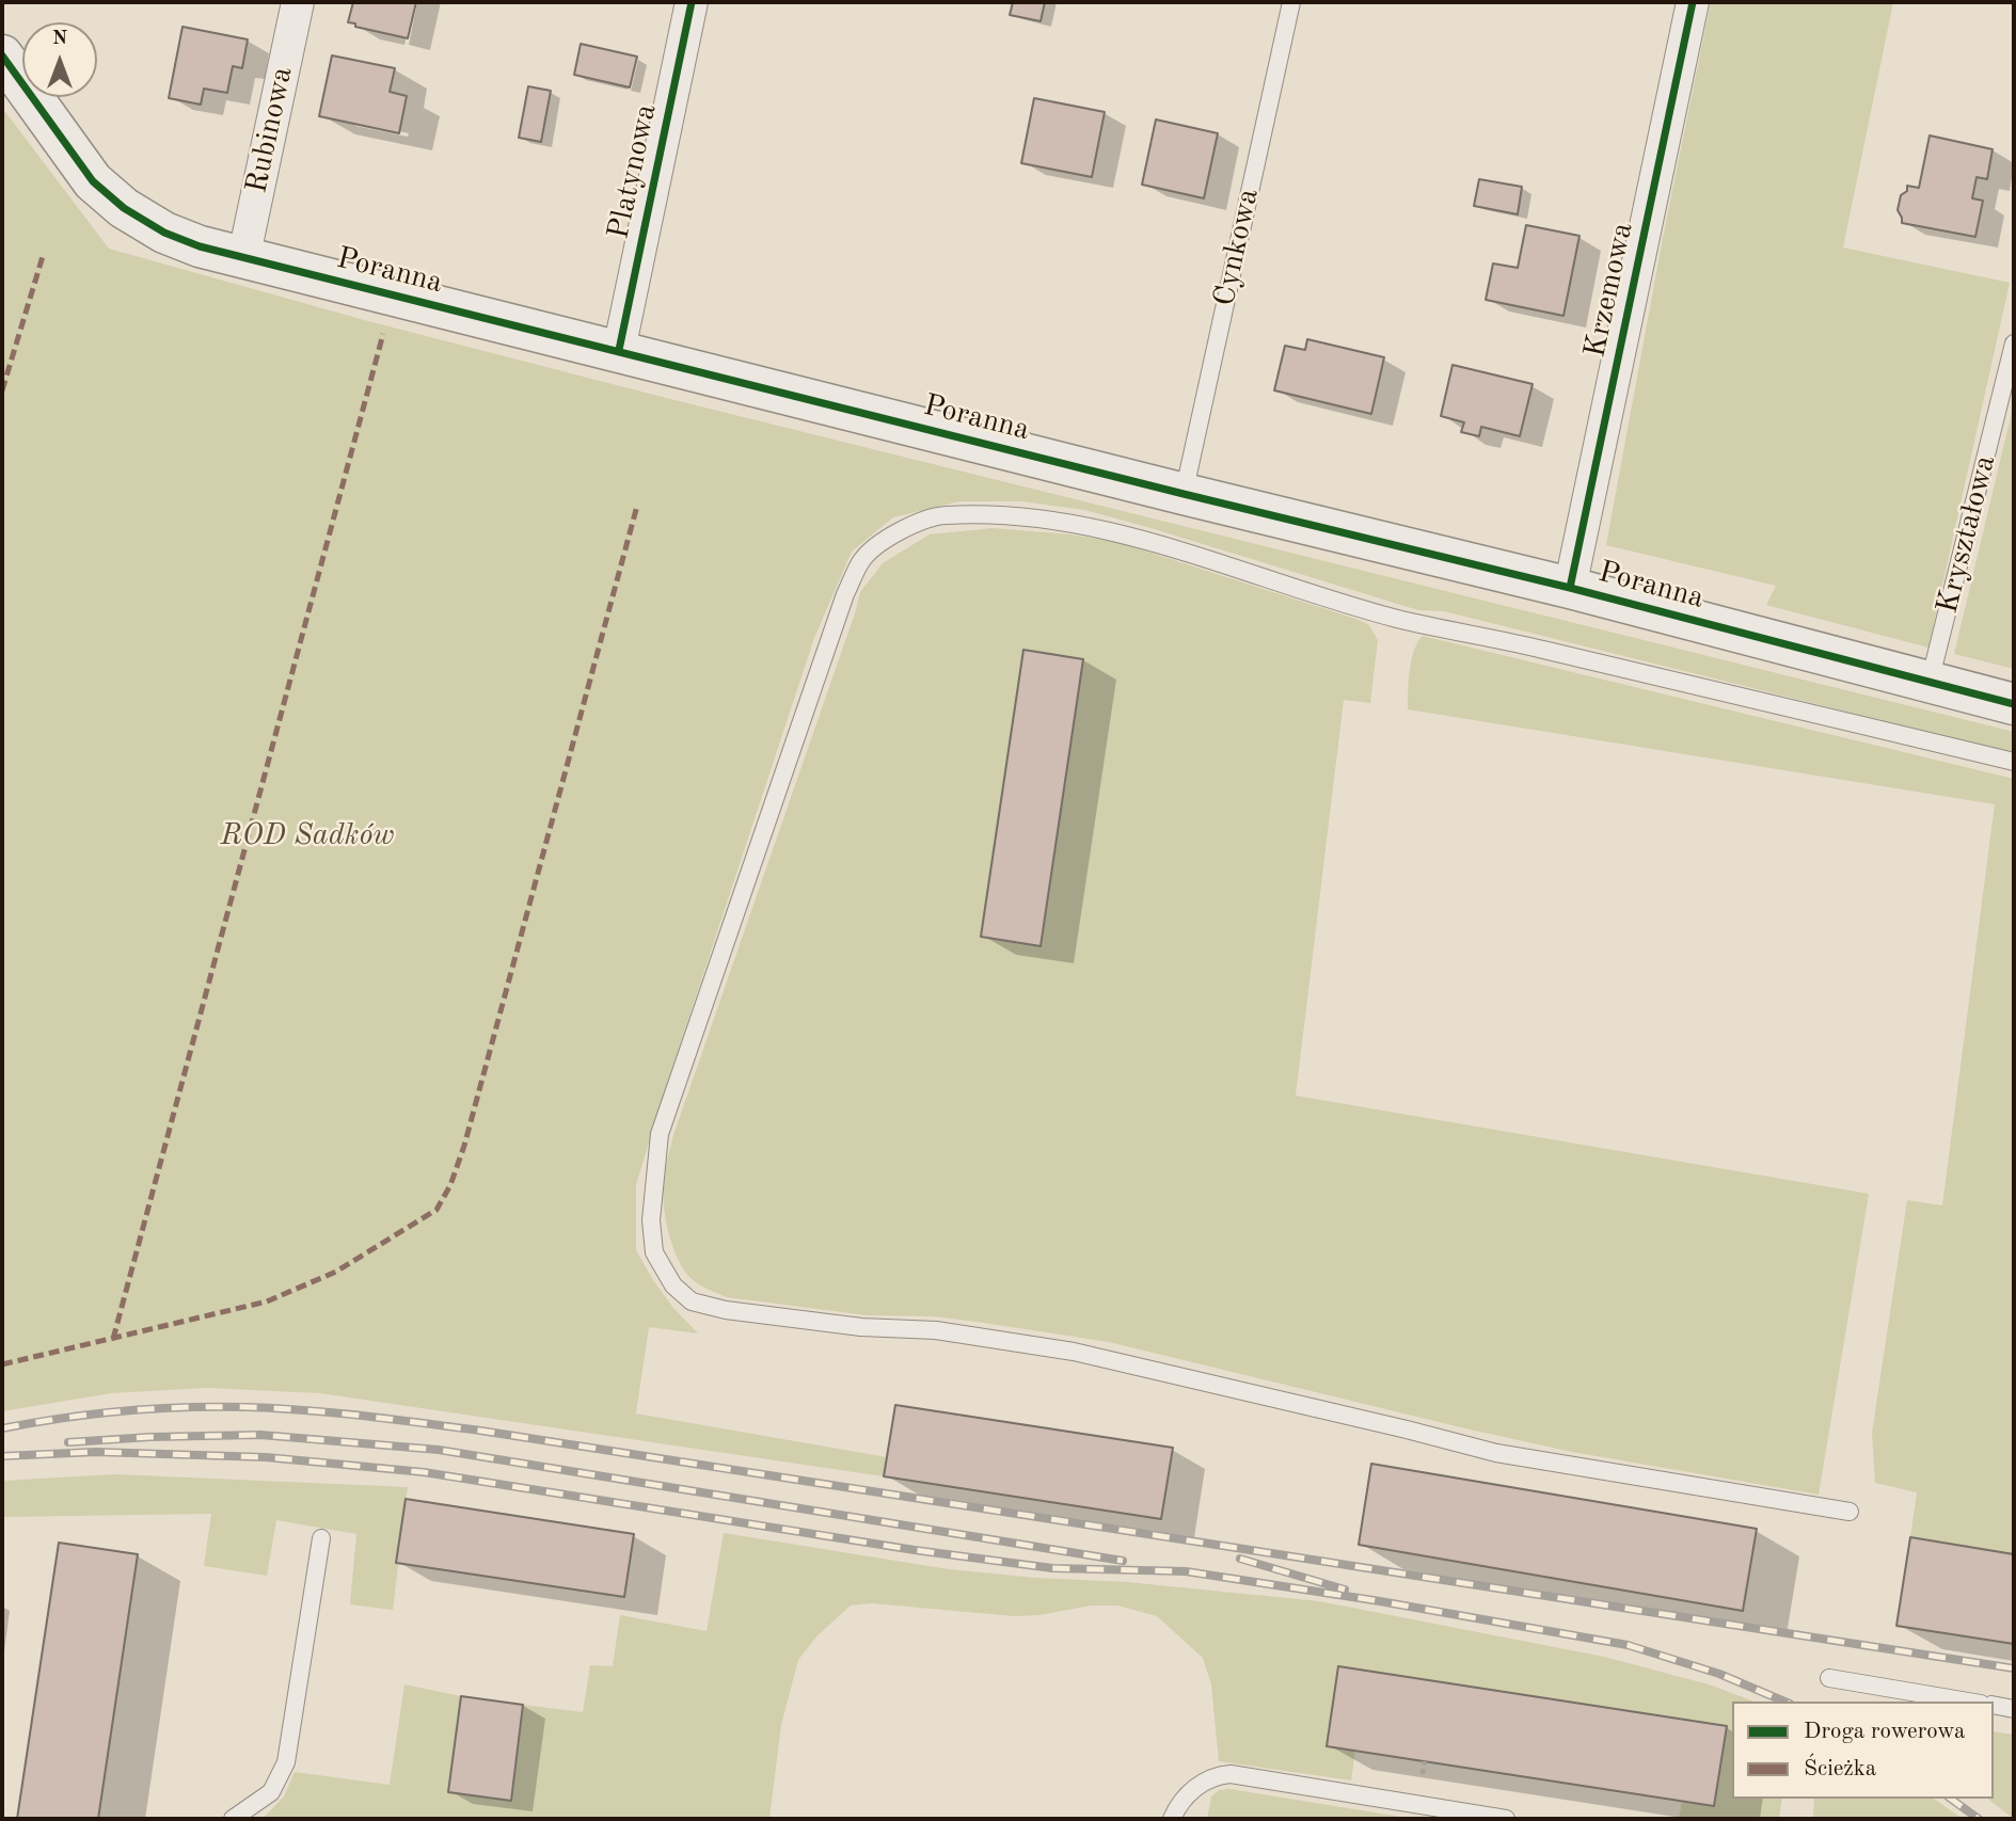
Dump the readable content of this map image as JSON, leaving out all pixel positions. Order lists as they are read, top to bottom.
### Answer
{
  "streets": {
    "street": [
      "Rubinowa",
      "Platynowa",
      "Poranna",
      "Krzemowa"
    ],
    "lane": ["Cynkowa", "Kryształowa"]
  },
  "crossings": [
    ["Rubinowa", "Poranna"],
    ["Platynowa", "Poranna"],
    ["Cynkowa", "Poranna"],
    ["Poranna", "Krzemowa"],
    ["Poranna", "Kryształowa"]
  ],
  "parks": ["ROD Sadków"],
  "legend": ["Droga rowerowa", "Ścieżka"],
  "north": "top"
}
